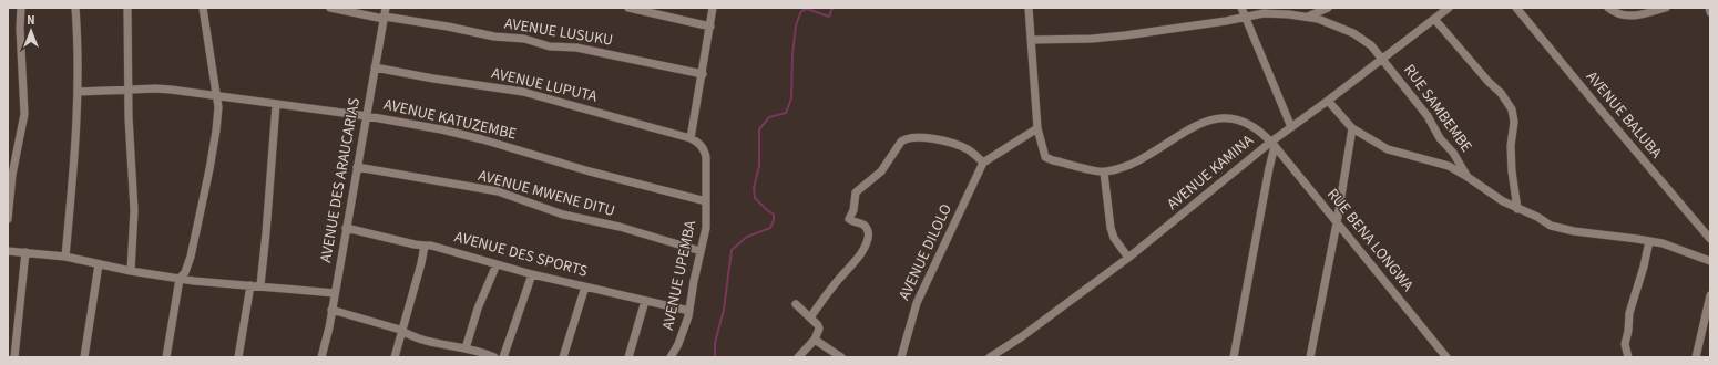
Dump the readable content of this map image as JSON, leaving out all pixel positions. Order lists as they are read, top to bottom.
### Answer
{
  "streets": {
    "street": [
      "AVENUE LUSUKU",
      "AVENUE LUPUTA",
      "RUE SAMBEMBE",
      "AVENUE BALUBA",
      "AVENUE KATUZEMBE",
      "AVENUE KAMINA",
      "AVENUE DES ARAUCARIAS",
      "AVENUE MWENE DITU",
      "RUE BENA LONGWA",
      "AVENUE DILOLO",
      "AVENUE DES SPORTS",
      "AVENUE UPEMBA"
    ]
  },
  "crossings": [
    ["AVENUE LUSUKU", "AVENUE DES ARAUCARIAS"],
    ["AVENUE LUPUTA", "AVENUE DES ARAUCARIAS"],
    ["AVENUE LUPUTA", "AVENUE UPEMBA"],
    ["RUE SAMBEMBE", "AVENUE KAMINA"],
    ["AVENUE KATUZEMBE", "AVENUE DES ARAUCARIAS"],
    ["AVENUE KATUZEMBE", "AVENUE UPEMBA"],
    ["AVENUE KAMINA", "RUE BENA LONGWA"],
    ["AVENUE DES ARAUCARIAS", "AVENUE MWENE DITU"],
    ["AVENUE DES ARAUCARIAS", "AVENUE DES SPORTS"],
    ["AVENUE MWENE DITU", "AVENUE UPEMBA"],
    ["AVENUE DES SPORTS", "AVENUE UPEMBA"]
  ],
  "north": "top"
}
